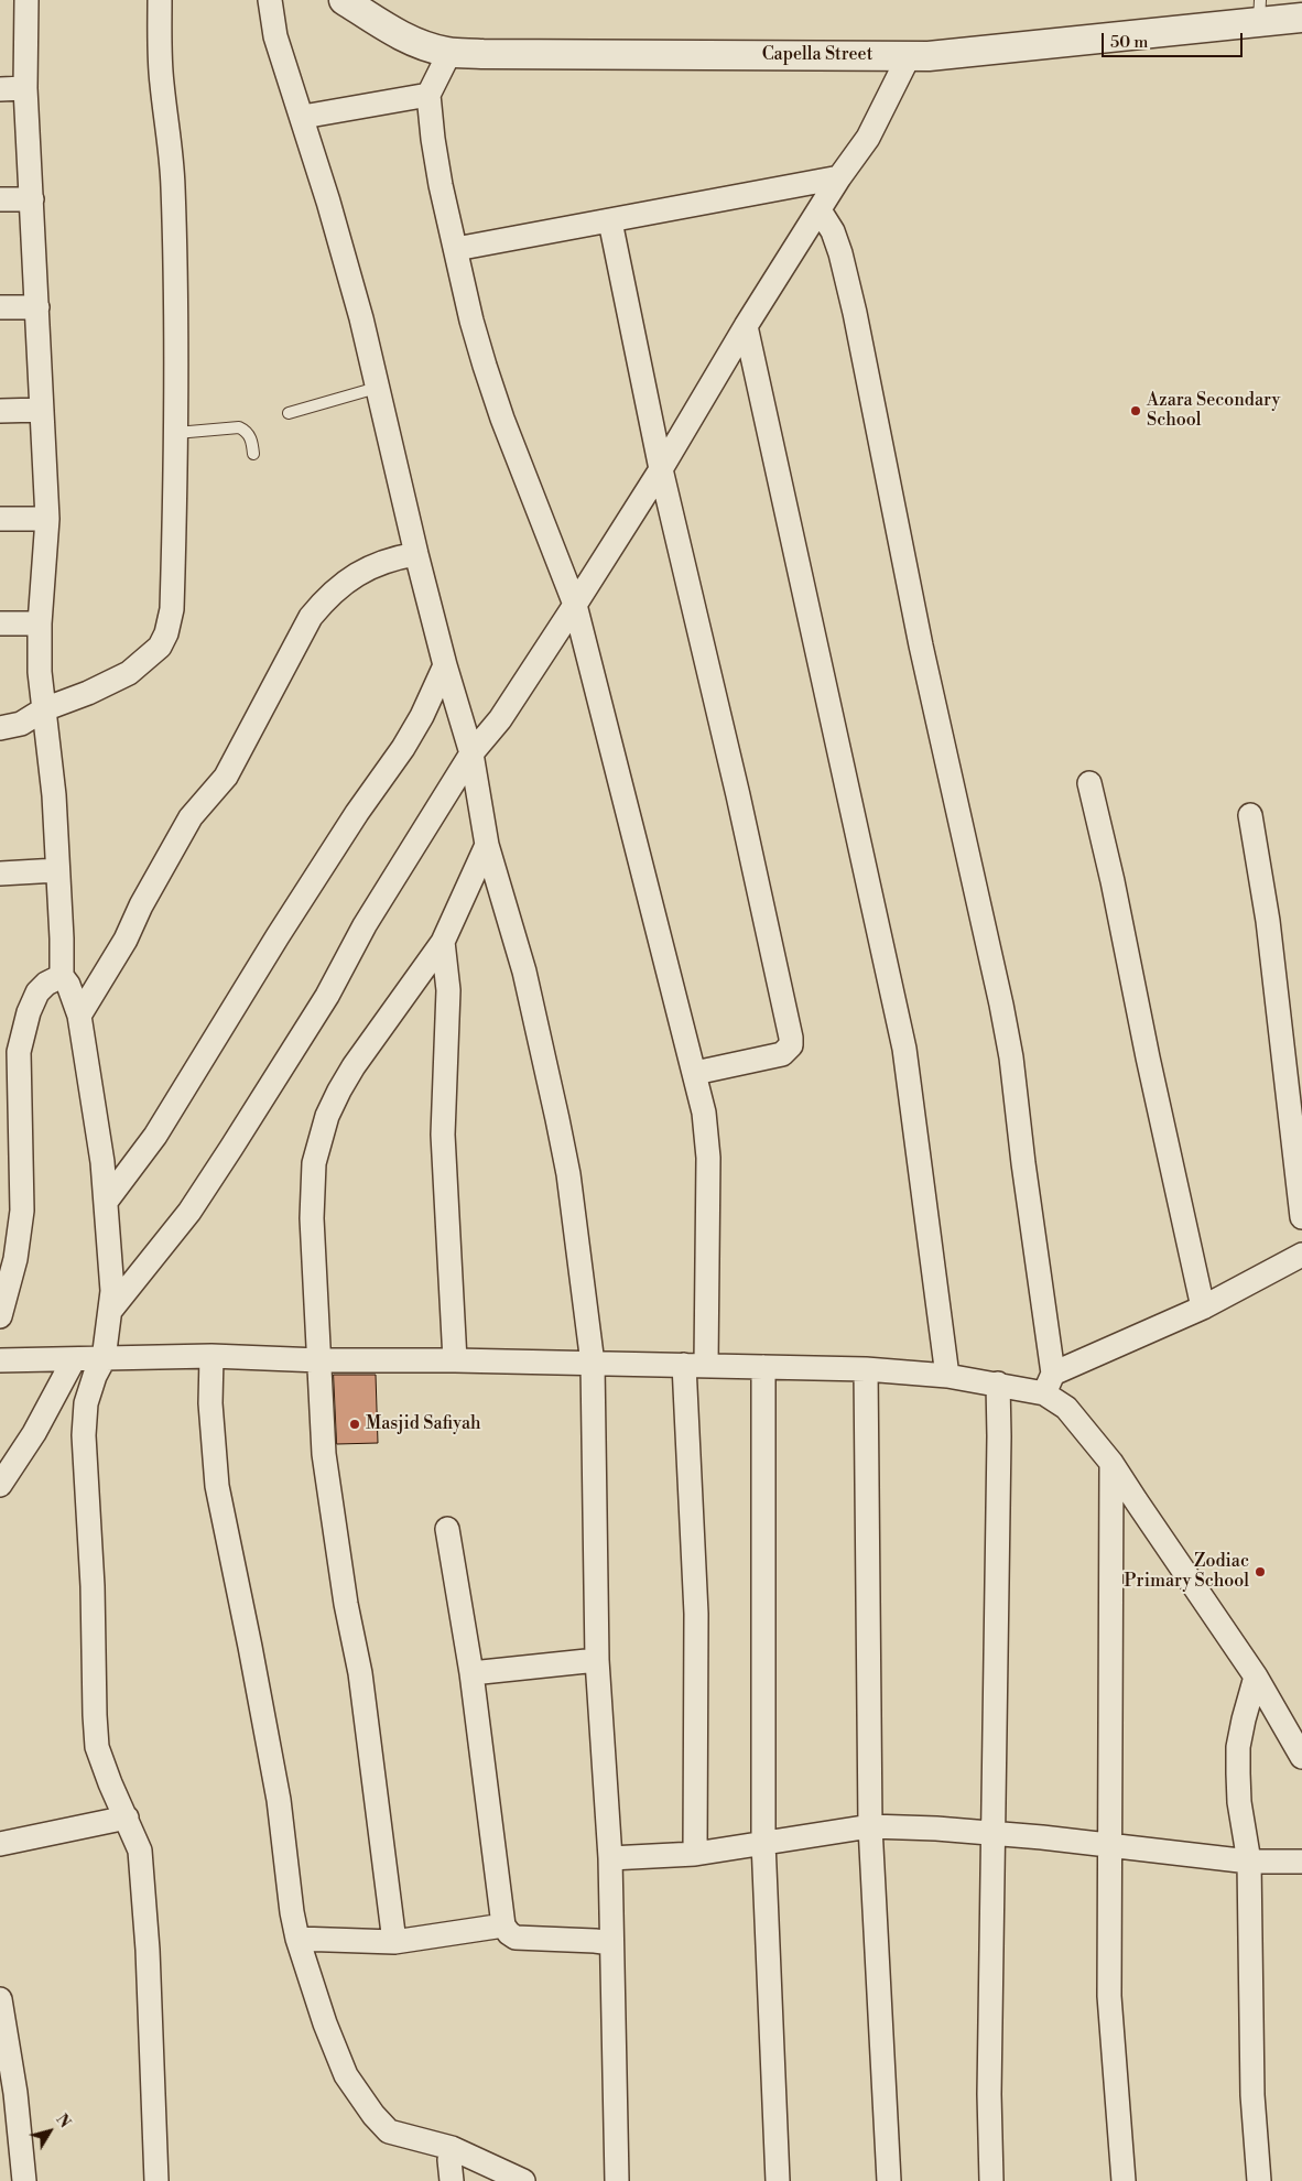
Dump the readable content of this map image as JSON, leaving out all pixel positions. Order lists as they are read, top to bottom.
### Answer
{
  "streets": {
    "street": ["Capella Street"]
  },
  "places": ["Azara Secondary School", "Masjid Safiyah", "Zodiac Primary School"],
  "scale_bar": "50 m",
  "north": "top right"
}
